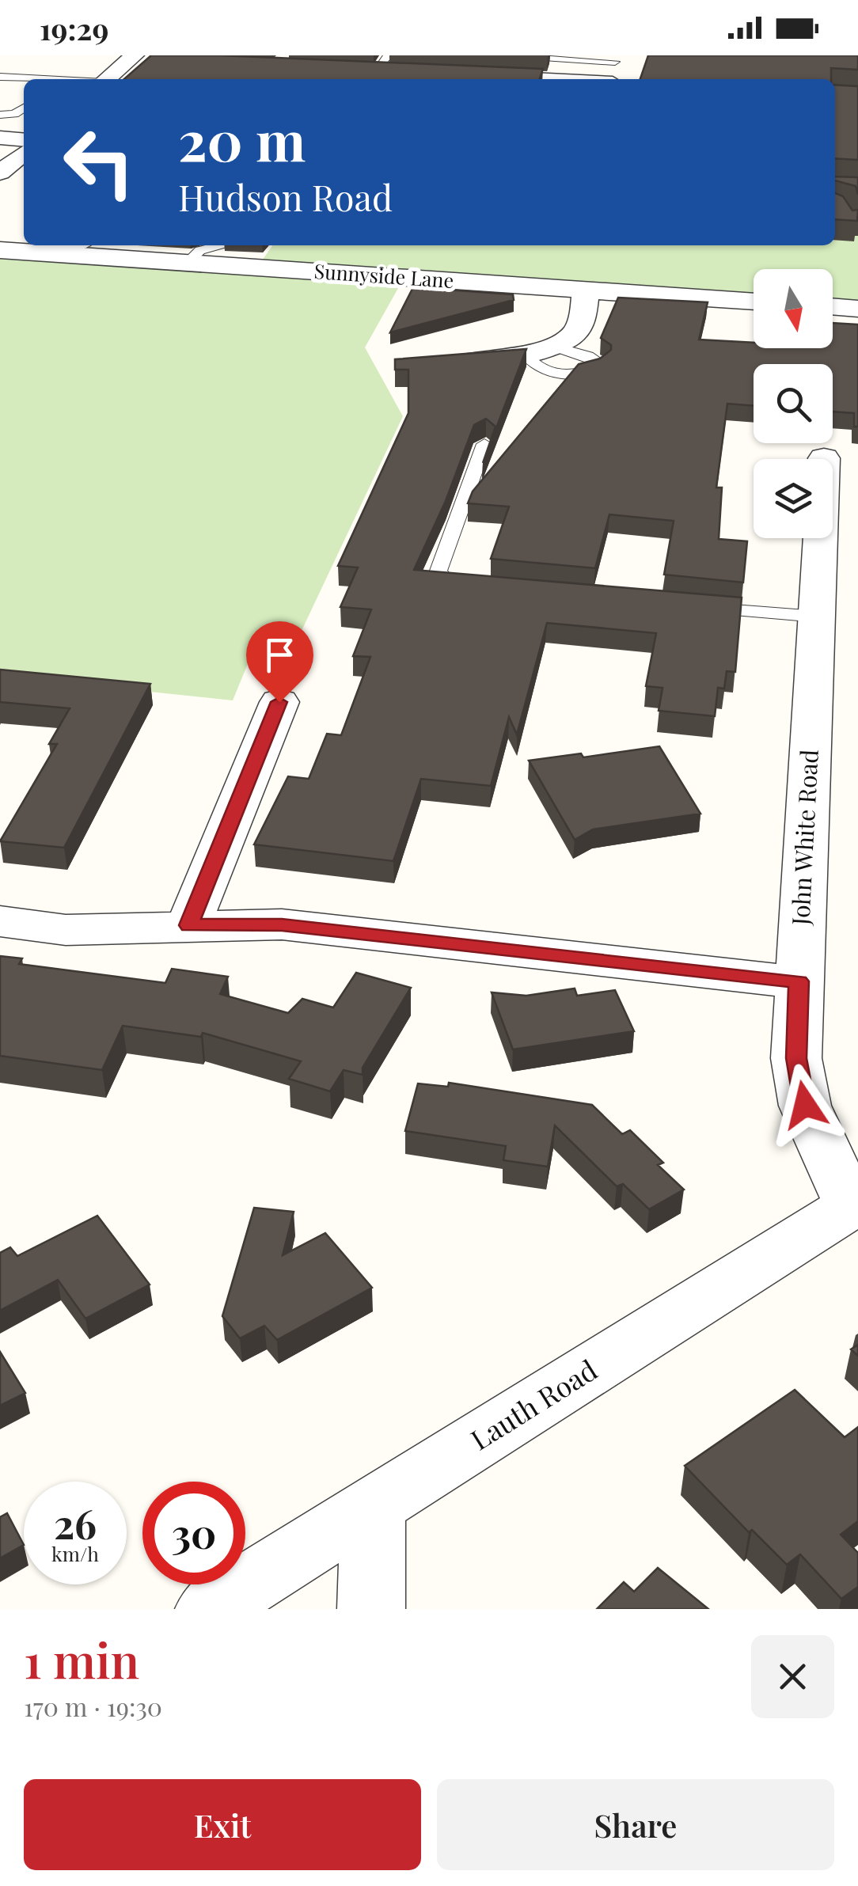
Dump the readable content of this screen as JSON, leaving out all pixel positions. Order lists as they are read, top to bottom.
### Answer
{
  "streets": {
    "street": ["Sunnyside Lane", "John White Road", "Lauth Road"]
  },
  "crossings": [
    ["John White Road", "Lauth Road"]
  ],
  "north": "bottom",
  "page": {
    "status": "19:29",
    "turn": ["20 m", "Hudson Road"],
    "speed": "26 km/h",
    "limit": "30",
    "heading": ["1 min", "170 m · 19:30"],
    "buttons": ["Exit", "Share"]
  }
}
